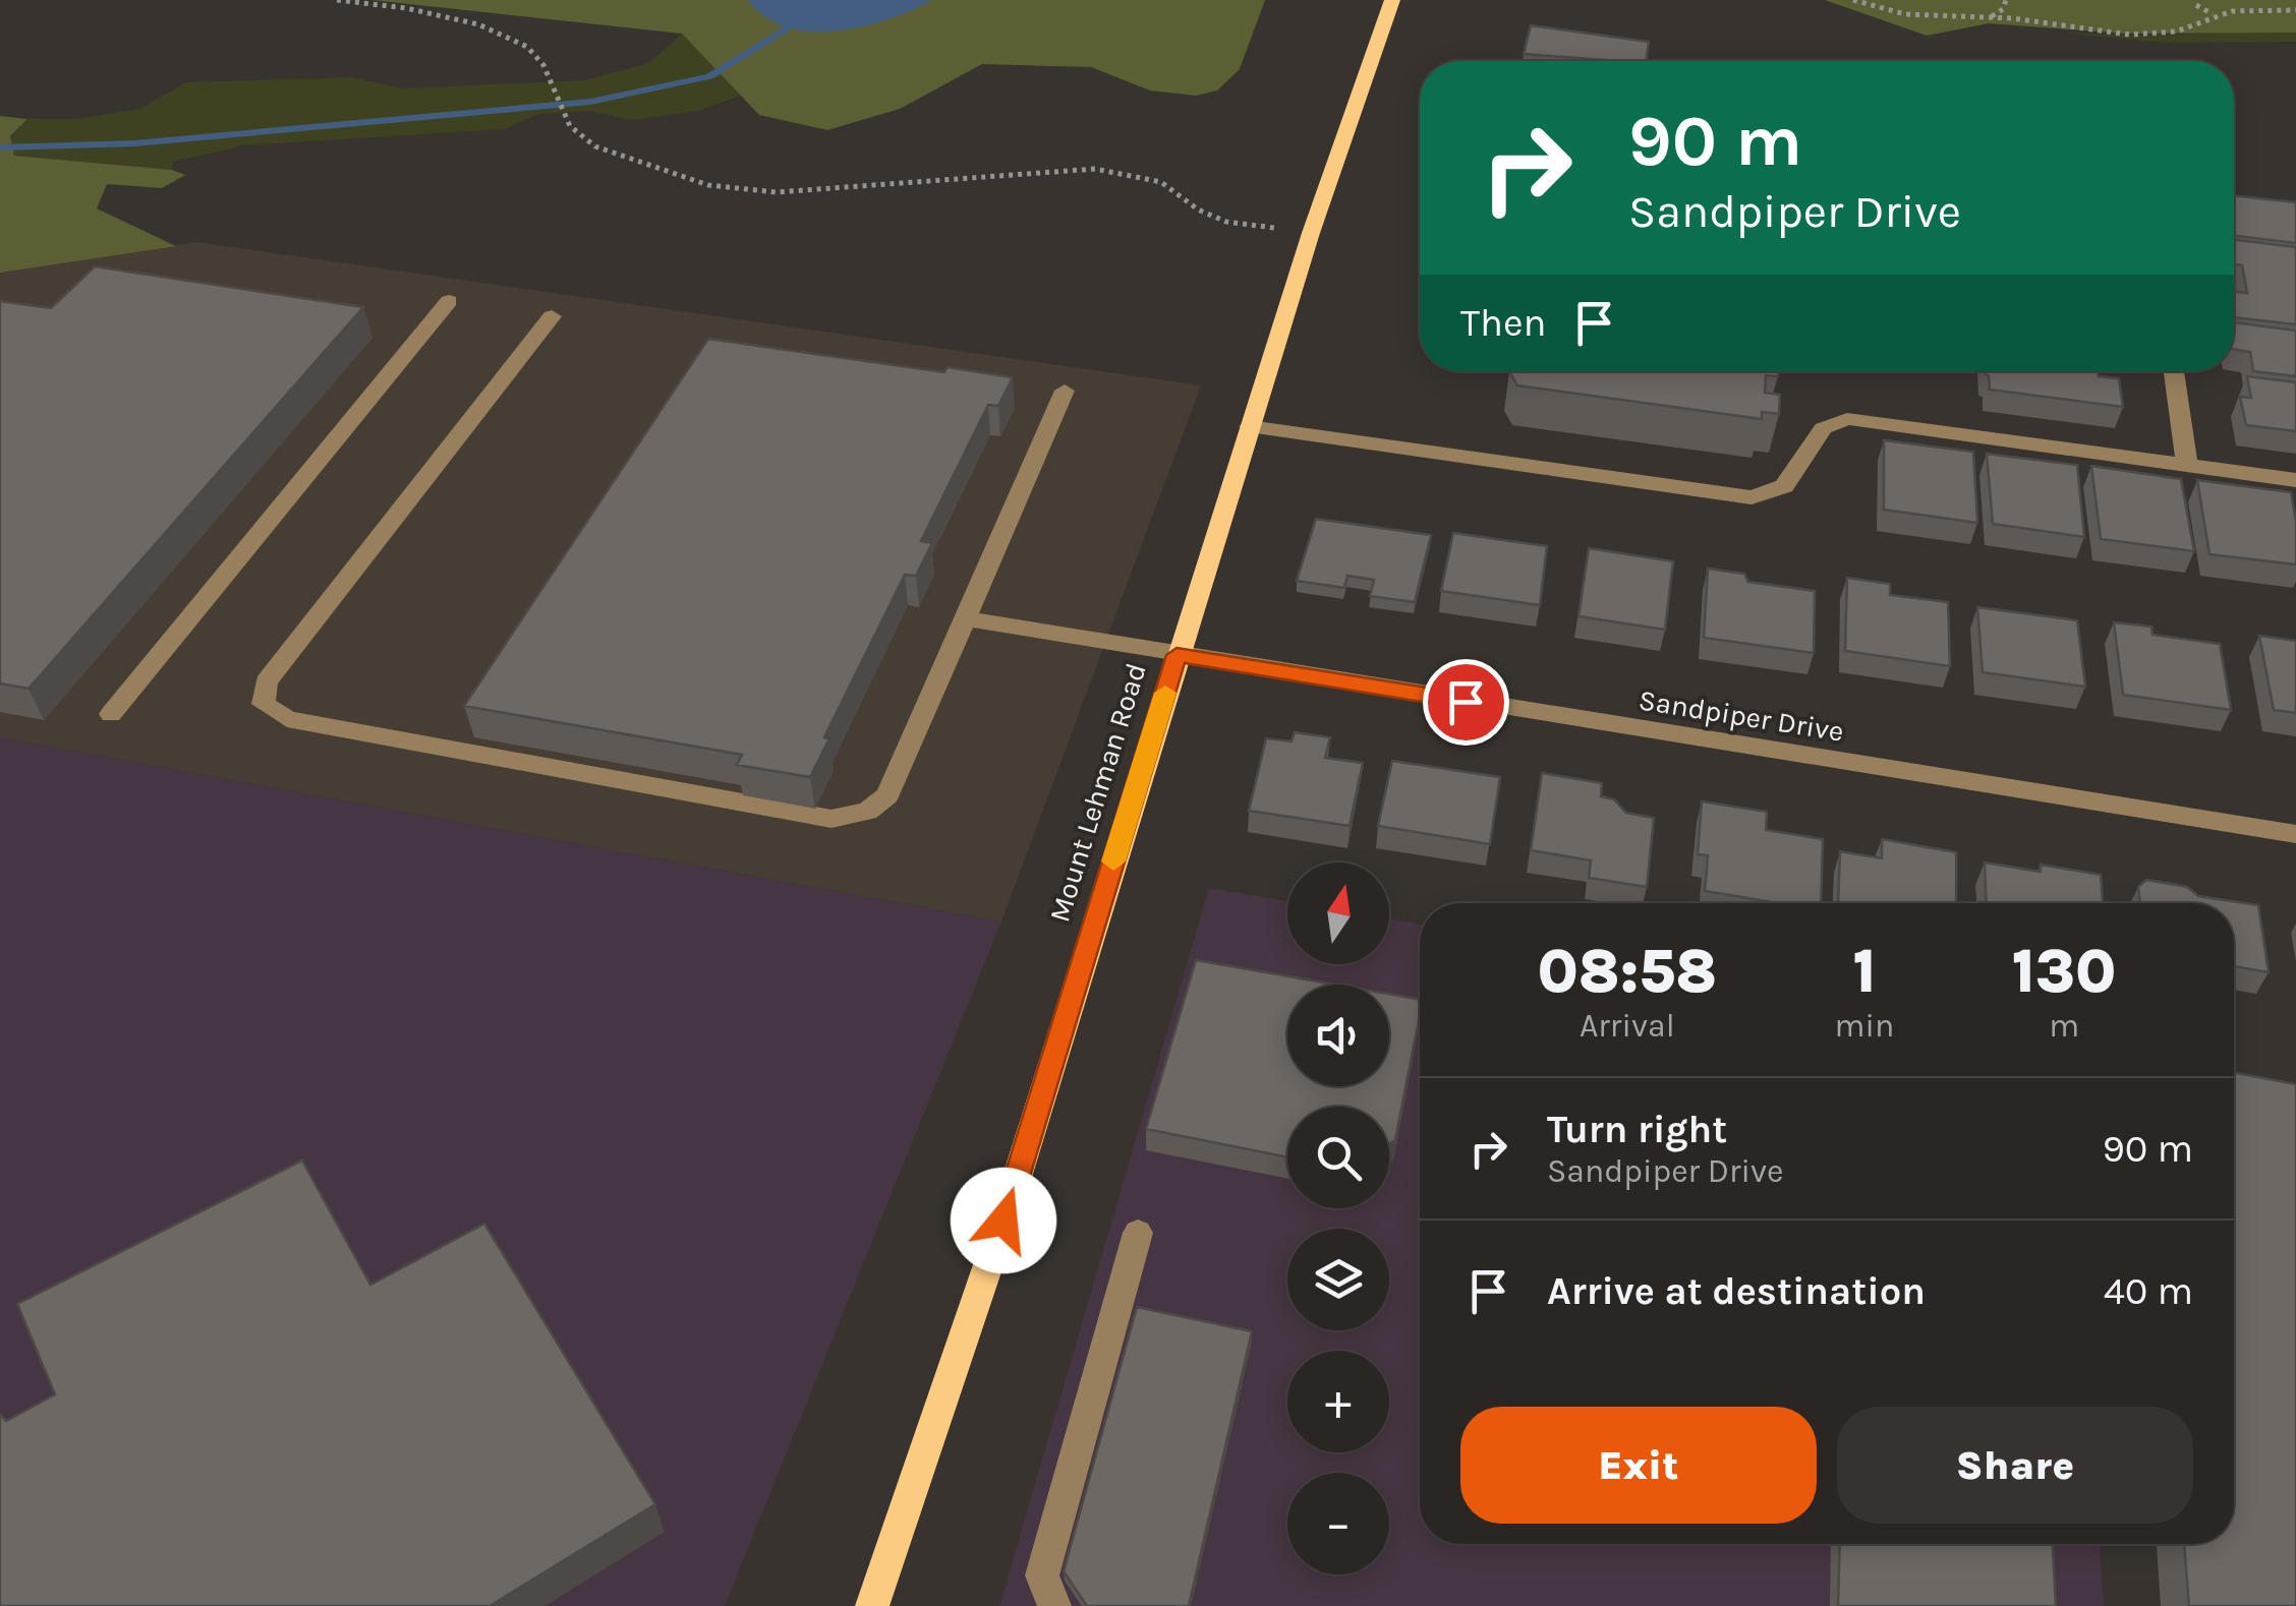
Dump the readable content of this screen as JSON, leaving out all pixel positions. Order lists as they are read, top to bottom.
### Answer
{
  "streets": {
    "main road": ["Mount Lehman Road"],
    "street": ["Sandpiper Drive"]
  },
  "crossings": [
    ["Sandpiper Drive", "Mount Lehman Road"]
  ],
  "north": "top",
  "page": {
    "turn": ["90 m", "Sandpiper Drive"],
    "then": "Then",
    "map_buttons": ["+", "−"],
    "eta": [
      "08:58",
      "Arrival",
      "1",
      "min",
      "130",
      "m"
    ],
    "list": [
      {
        "name": "Turn right",
        "note": "Sandpiper Drive",
        "value": "90 m"
      },
      {
        "name": "Arrive at destination",
        "value": "40 m"
      }
    ],
    "buttons": ["Exit", "Share"]
  }
}
